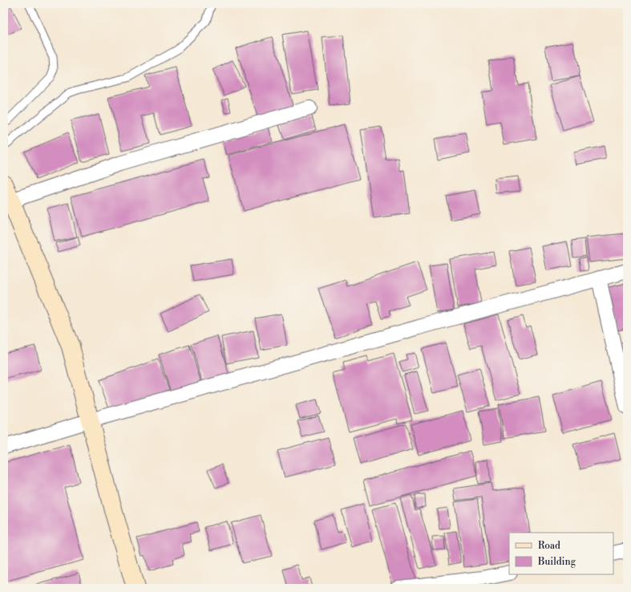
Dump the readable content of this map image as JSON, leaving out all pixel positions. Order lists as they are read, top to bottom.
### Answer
{
  "legend": ["Road", "Building"]
}
